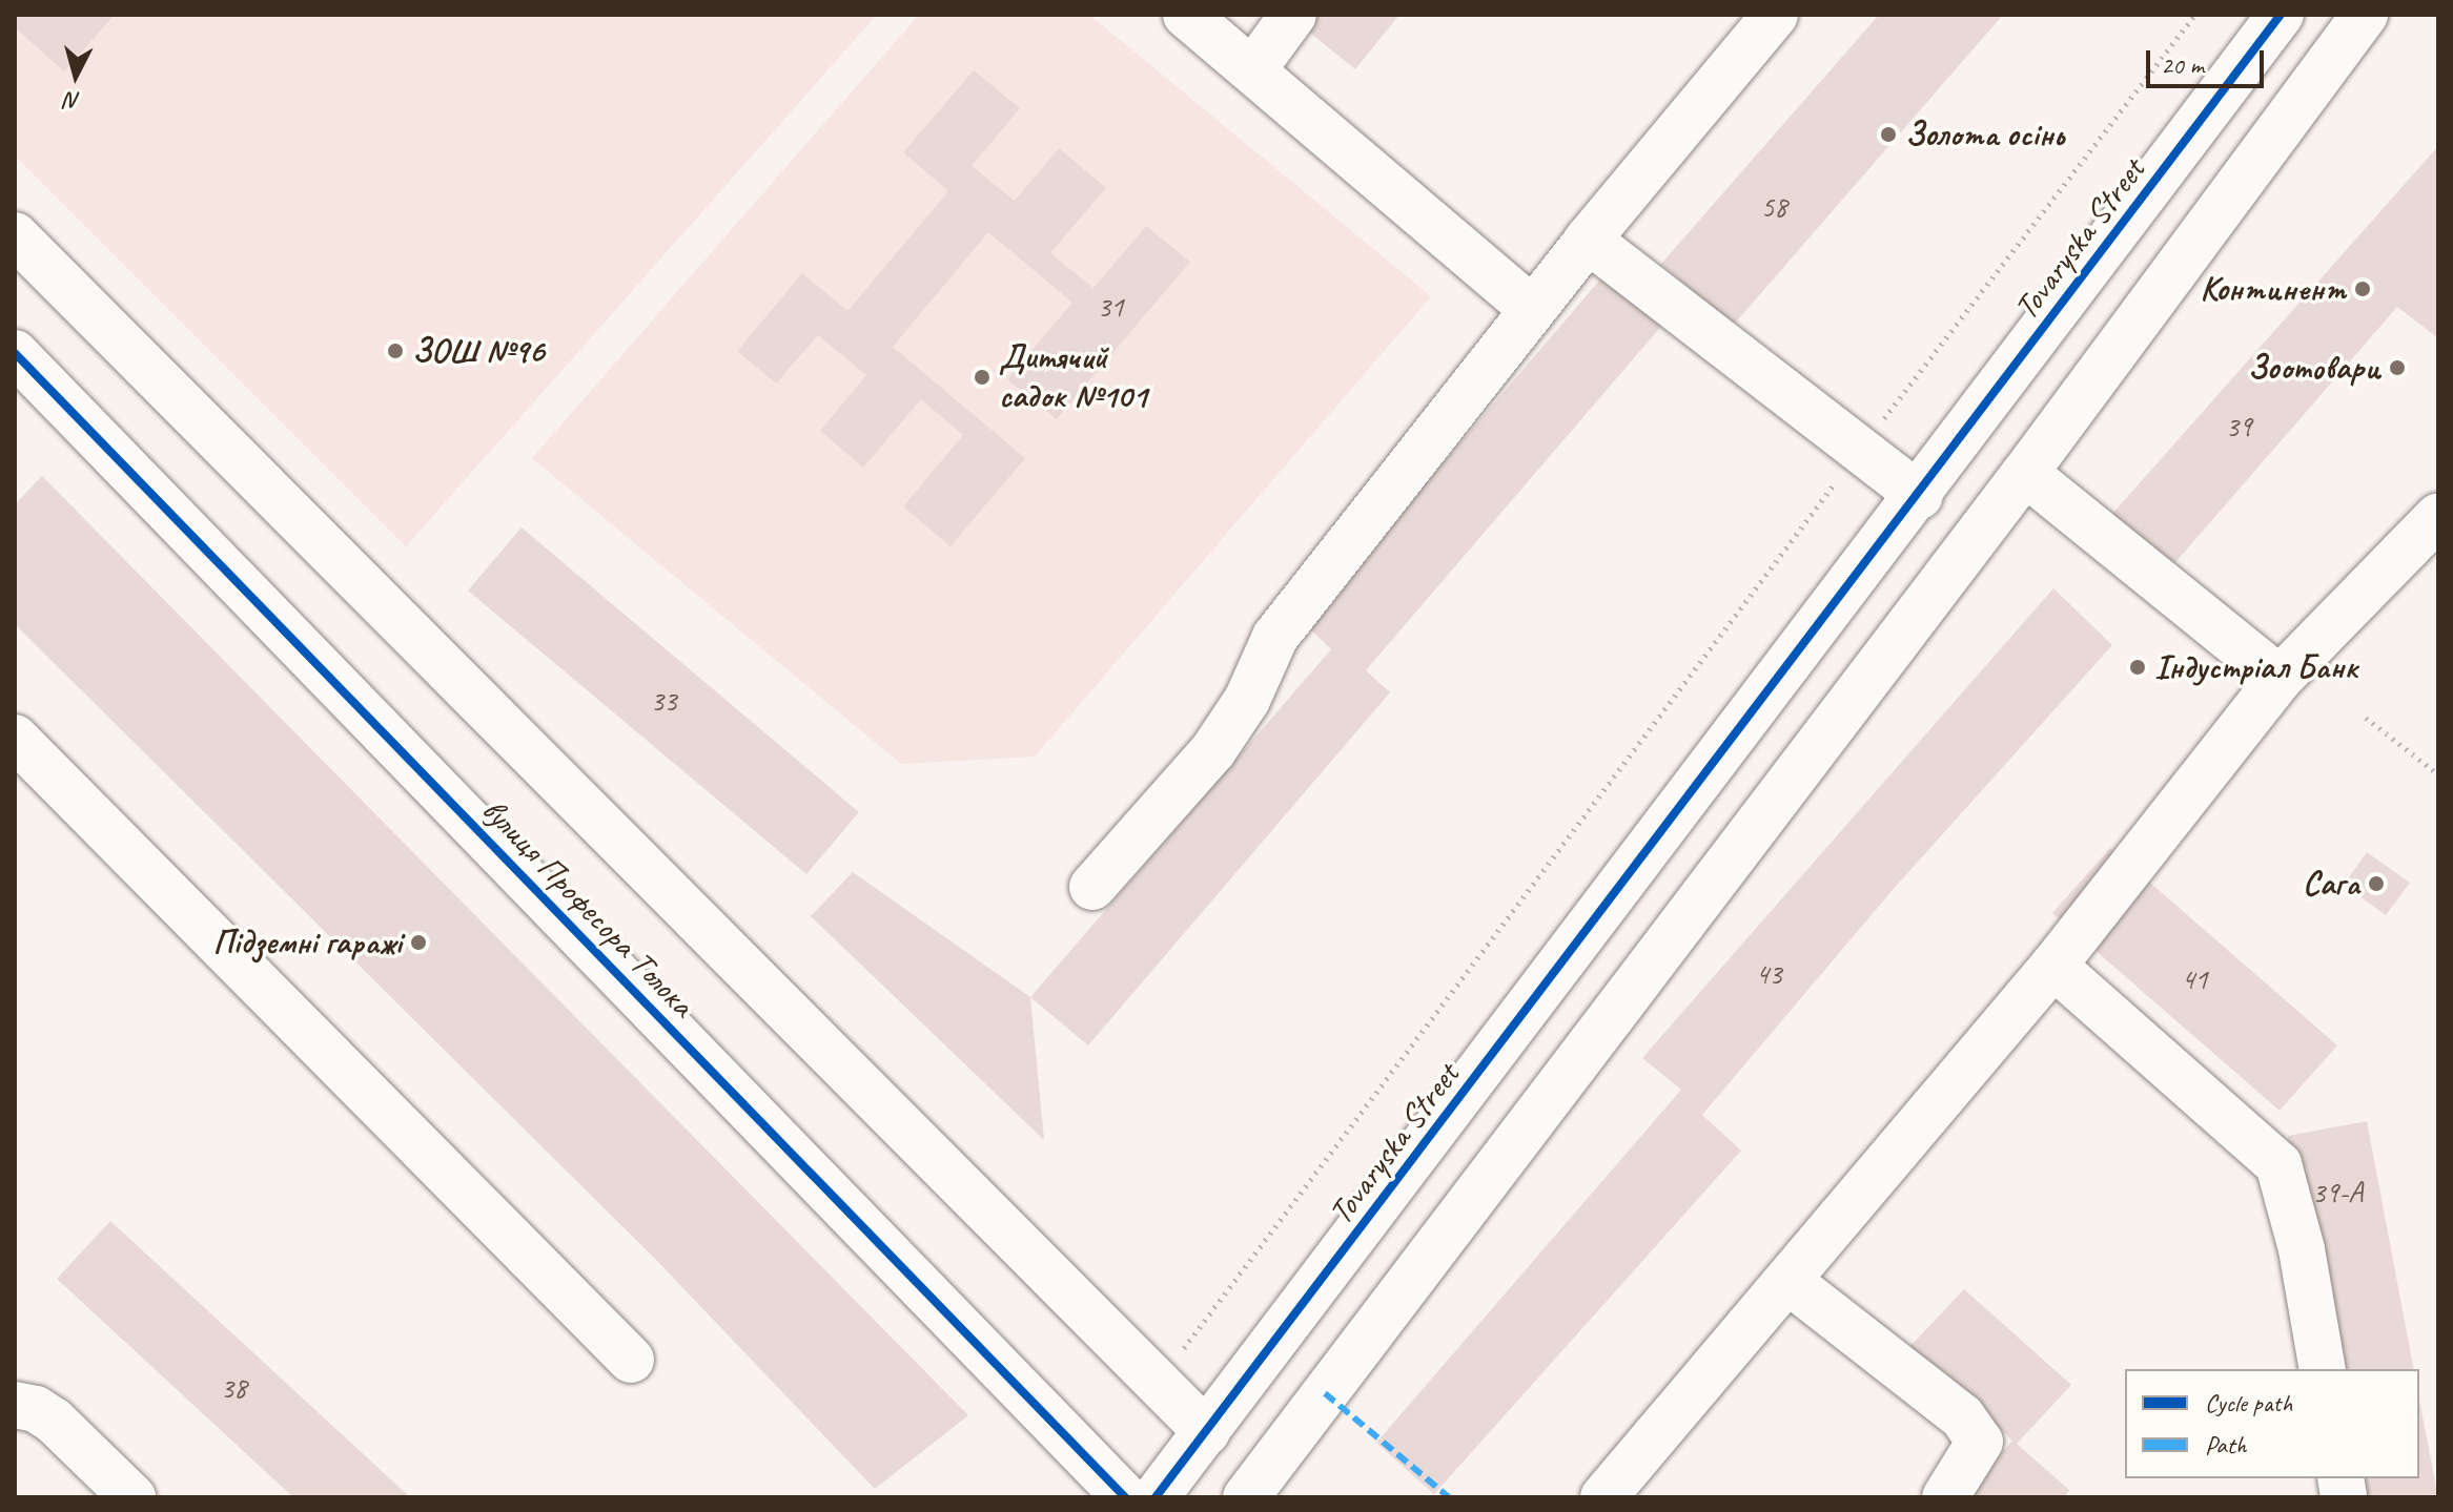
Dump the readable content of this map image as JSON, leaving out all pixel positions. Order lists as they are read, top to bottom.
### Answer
{
  "streets": {
    "street": ["Tovaryska Street", "вулиця Професора Толока"]
  },
  "places": [
    "Золота осінь",
    "Континент",
    "ЗОШ №96",
    "Зоотовари",
    "Дитячий садок №101",
    "Індустріал Банк",
    "Сага",
    "Підземні гаражі"
  ],
  "house_numbers": [
    "58",
    "31",
    "39",
    "33",
    "43",
    "41",
    "39-А",
    "38"
  ],
  "legend": ["Cycle path", "Path"],
  "scale_bar": "20 m",
  "north": "bottom"
}
